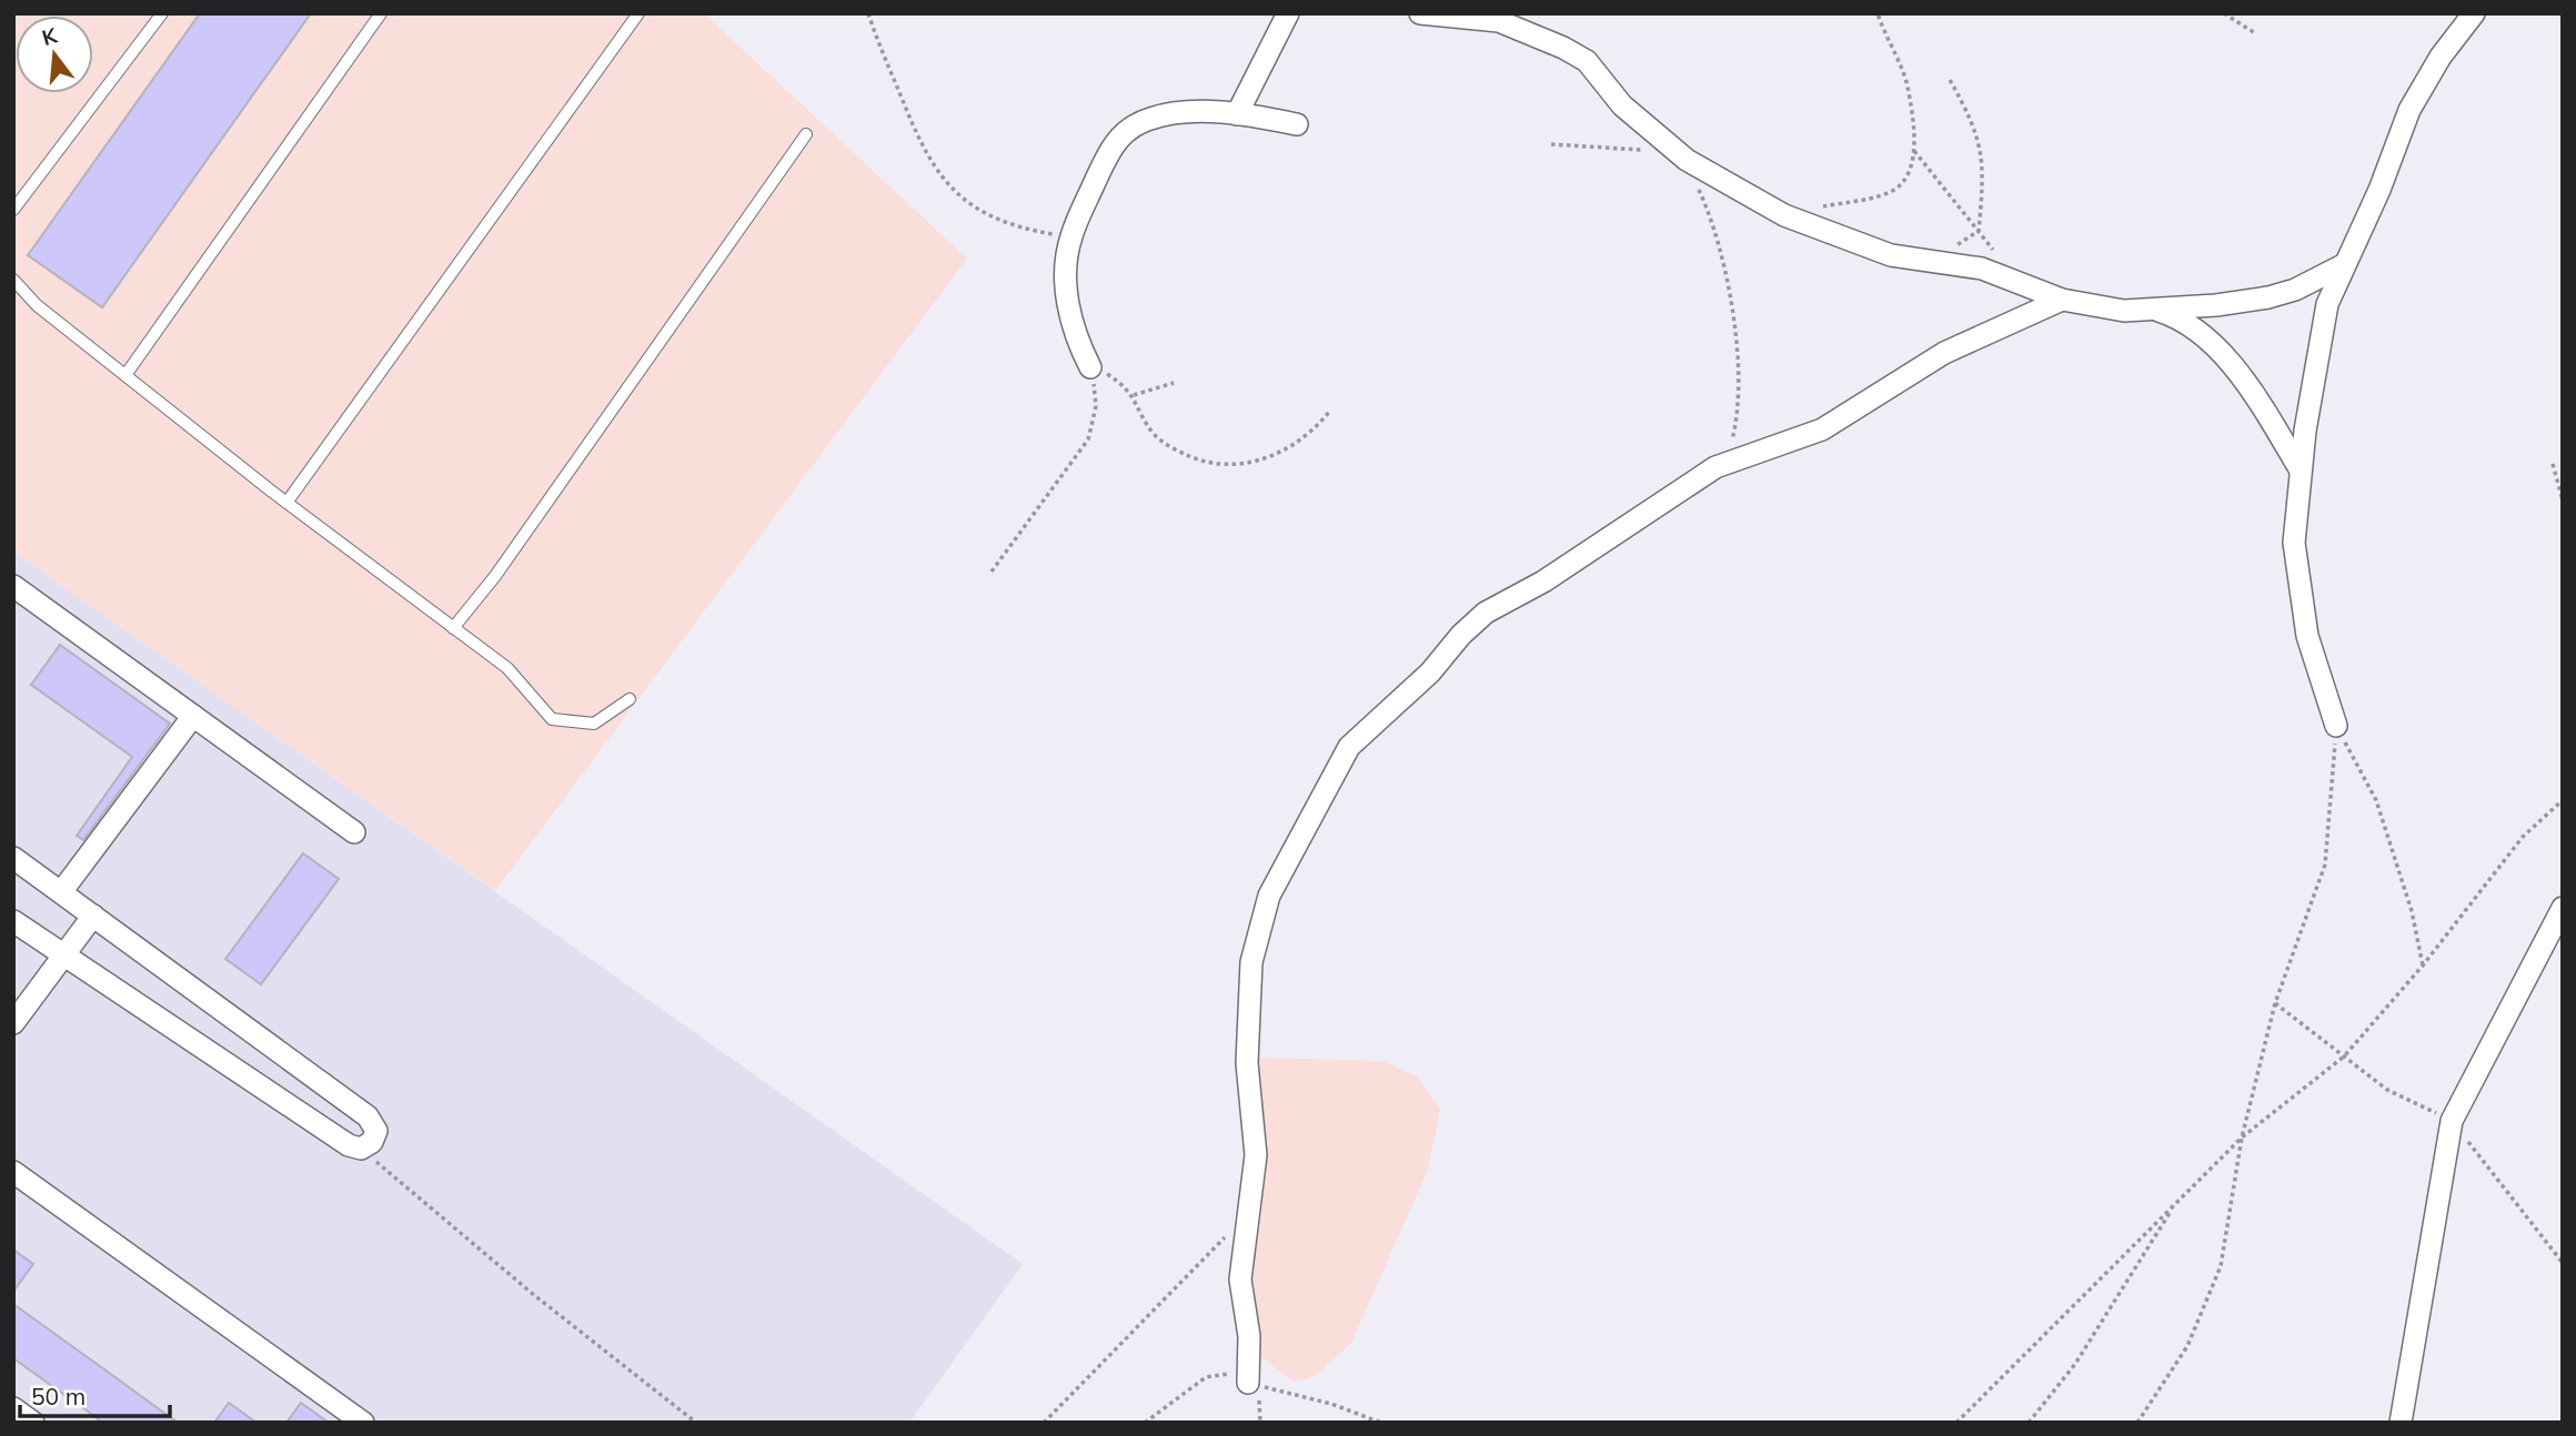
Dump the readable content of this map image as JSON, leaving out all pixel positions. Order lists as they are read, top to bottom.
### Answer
{
  "scale_bar": "50 m",
  "north": "top"
}
